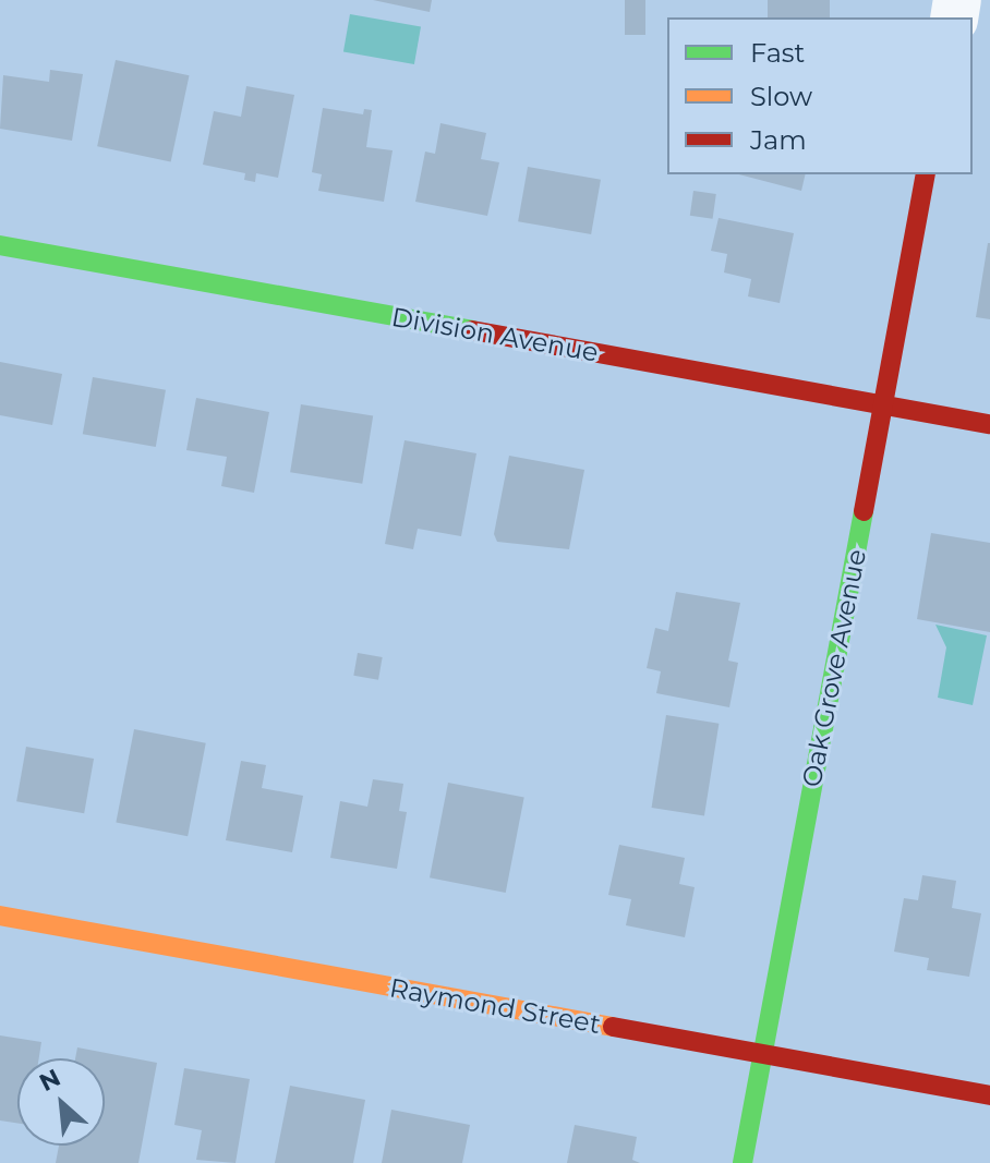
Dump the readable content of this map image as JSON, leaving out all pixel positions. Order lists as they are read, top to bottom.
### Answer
{
  "streets": {
    "street": ["Division Avenue", "Oak Grove Avenue", "Raymond Street"]
  },
  "crossings": [
    ["Division Avenue", "Oak Grove Avenue"],
    ["Oak Grove Avenue", "Raymond Street"]
  ],
  "legend": ["Fast", "Slow", "Jam"],
  "north": "top left"
}
